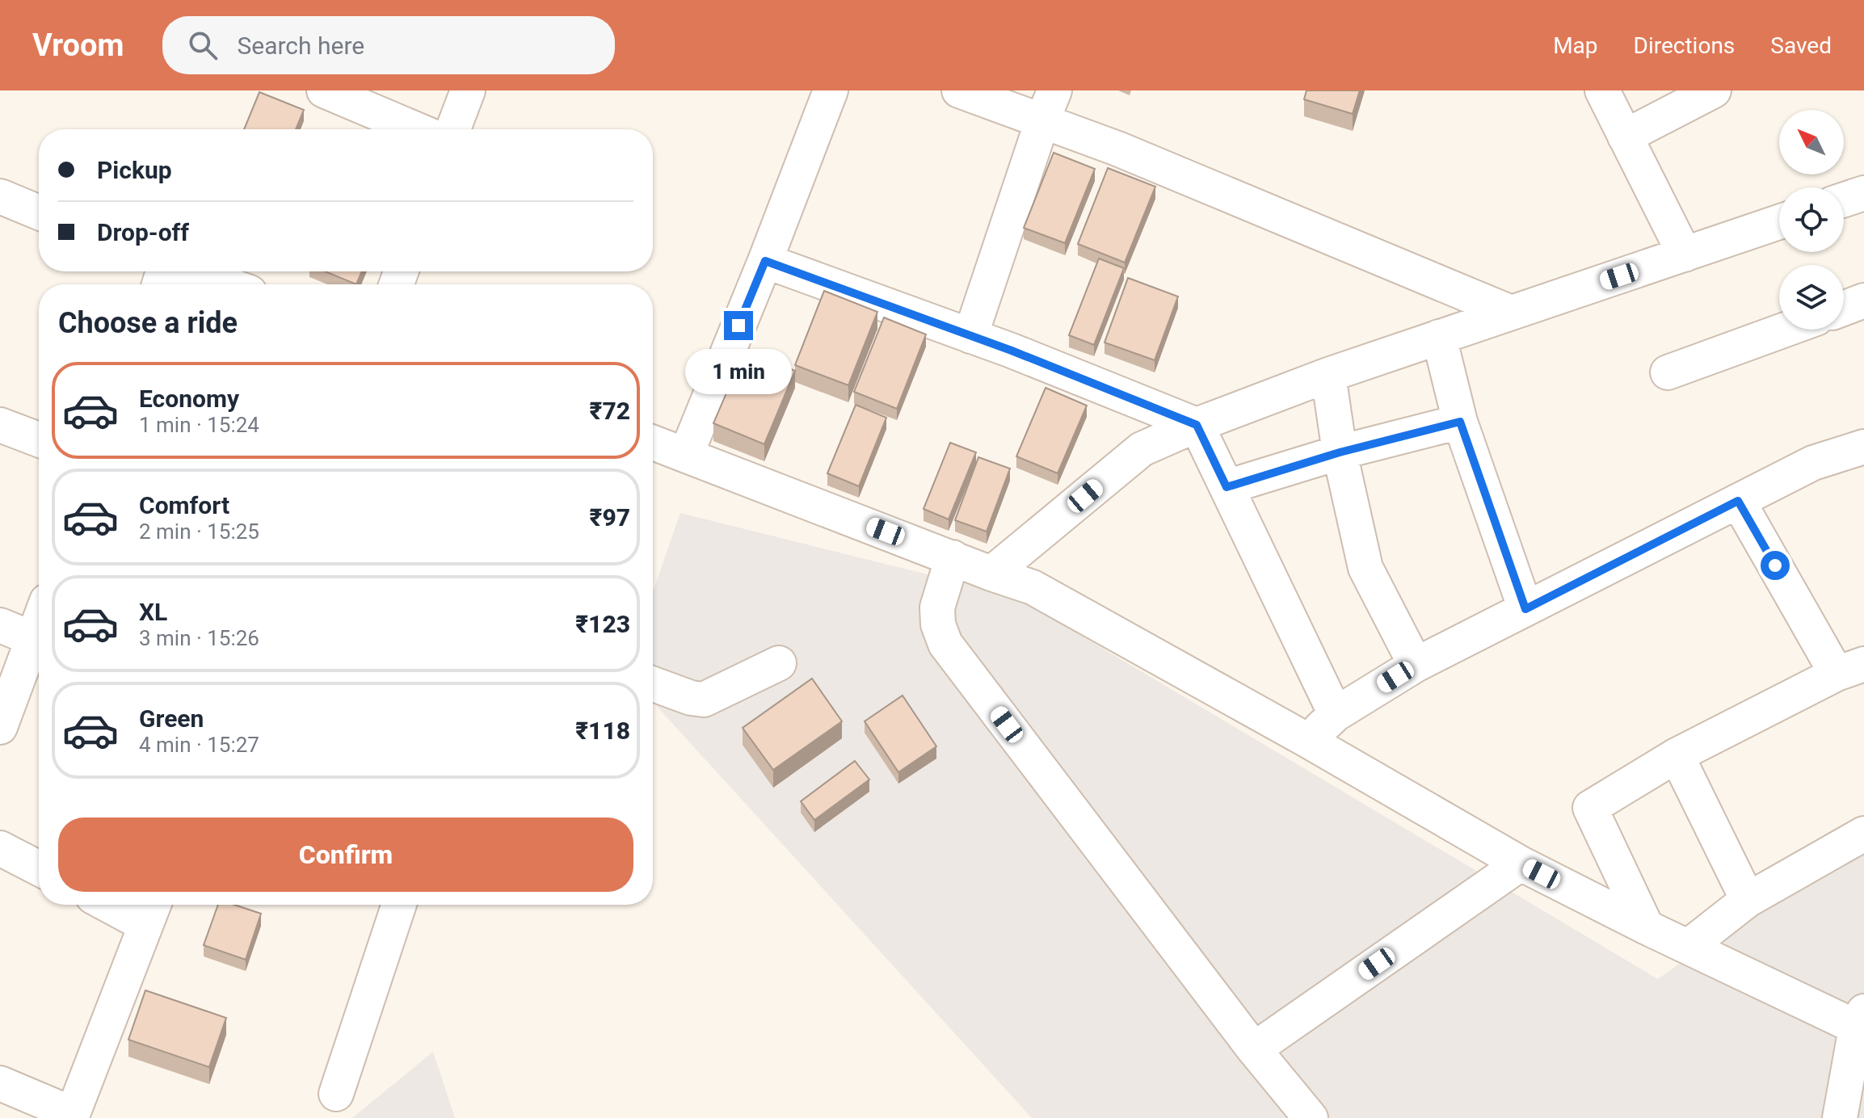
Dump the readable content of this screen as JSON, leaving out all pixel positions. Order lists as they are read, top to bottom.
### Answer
{
  "north": "top left",
  "page": {
    "header": "Vroom",
    "search": "Search here",
    "nav": ["Map", "Directions", "Saved"],
    "banner": ["Pickup", "Drop-off"],
    "heading": "Choose a ride",
    "bubble": "1 min",
    "list": [
      {
        "name": "Economy",
        "note": "1 min · 15:24",
        "value": "₹72"
      },
      {
        "name": "Comfort",
        "note": "2 min · 15:25",
        "value": "₹97"
      },
      {
        "name": "XL",
        "note": "3 min · 15:26",
        "value": "₹123"
      },
      {
        "name": "Green",
        "note": "4 min · 15:27",
        "value": "₹118"
      }
    ],
    "buttons": "Confirm"
  }
}
